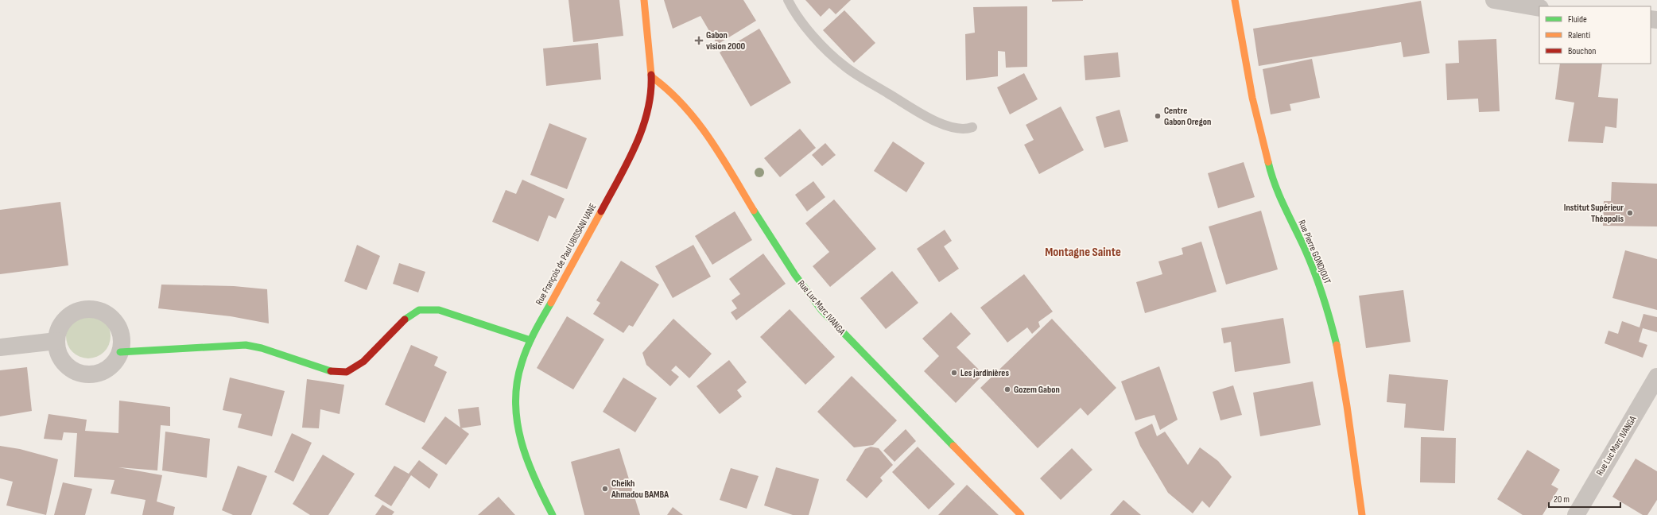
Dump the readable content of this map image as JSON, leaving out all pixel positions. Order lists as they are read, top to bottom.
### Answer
{
  "streets": {
    "street": ["Rue Pierre GONDJOUT", "Rue François de Paul UBISSANI VANE", "Rue Luc Marc IVANGA"]
  },
  "crossings": [
    ["Rue François de Paul UBISSANI VANE", "Rue Luc Marc IVANGA"]
  ],
  "districts": ["Montagne Sainte"],
  "places": {
    "health": ["Gabon vision 2000"],
    "other": [
      "Centre Gabon Oregon",
      "Institut Supérieur Théopolis",
      "Les jardinières",
      "Gozem Gabon",
      "Cheikh Ahmadou BAMBA"
    ]
  },
  "legend": ["Fluide", "Ralenti", "Bouchon"],
  "scale_bar": "20 m"
}
